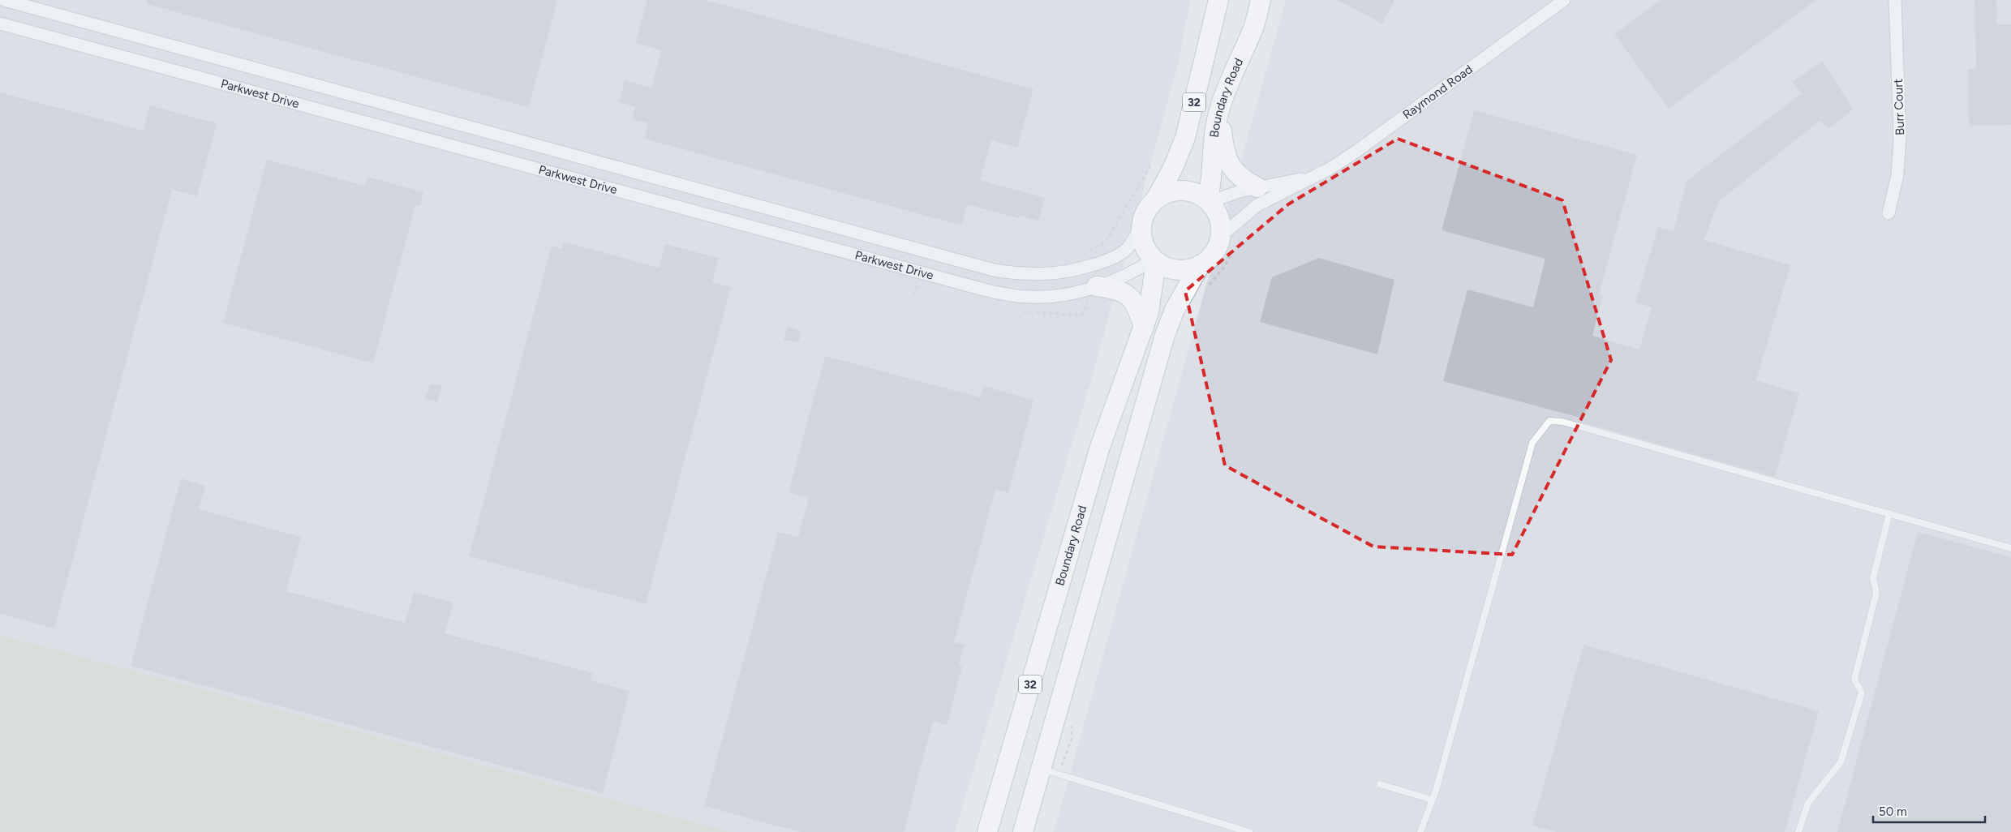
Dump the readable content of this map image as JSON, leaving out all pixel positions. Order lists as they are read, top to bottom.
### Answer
{
  "streets": {
    "main road": ["Boundary Road", "32"],
    "street": ["Raymond Road", "Parkwest Drive", "Burr Court"]
  },
  "crossings": [
    ["Raymond Road", "Parkwest Drive"],
    ["Raymond Road", "Boundary Road"],
    ["Raymond Road", "32"],
    ["Parkwest Drive", "Boundary Road"],
    ["Parkwest Drive", "32"],
    ["Boundary Road", "32"]
  ],
  "scale_bar": "50 m"
}
